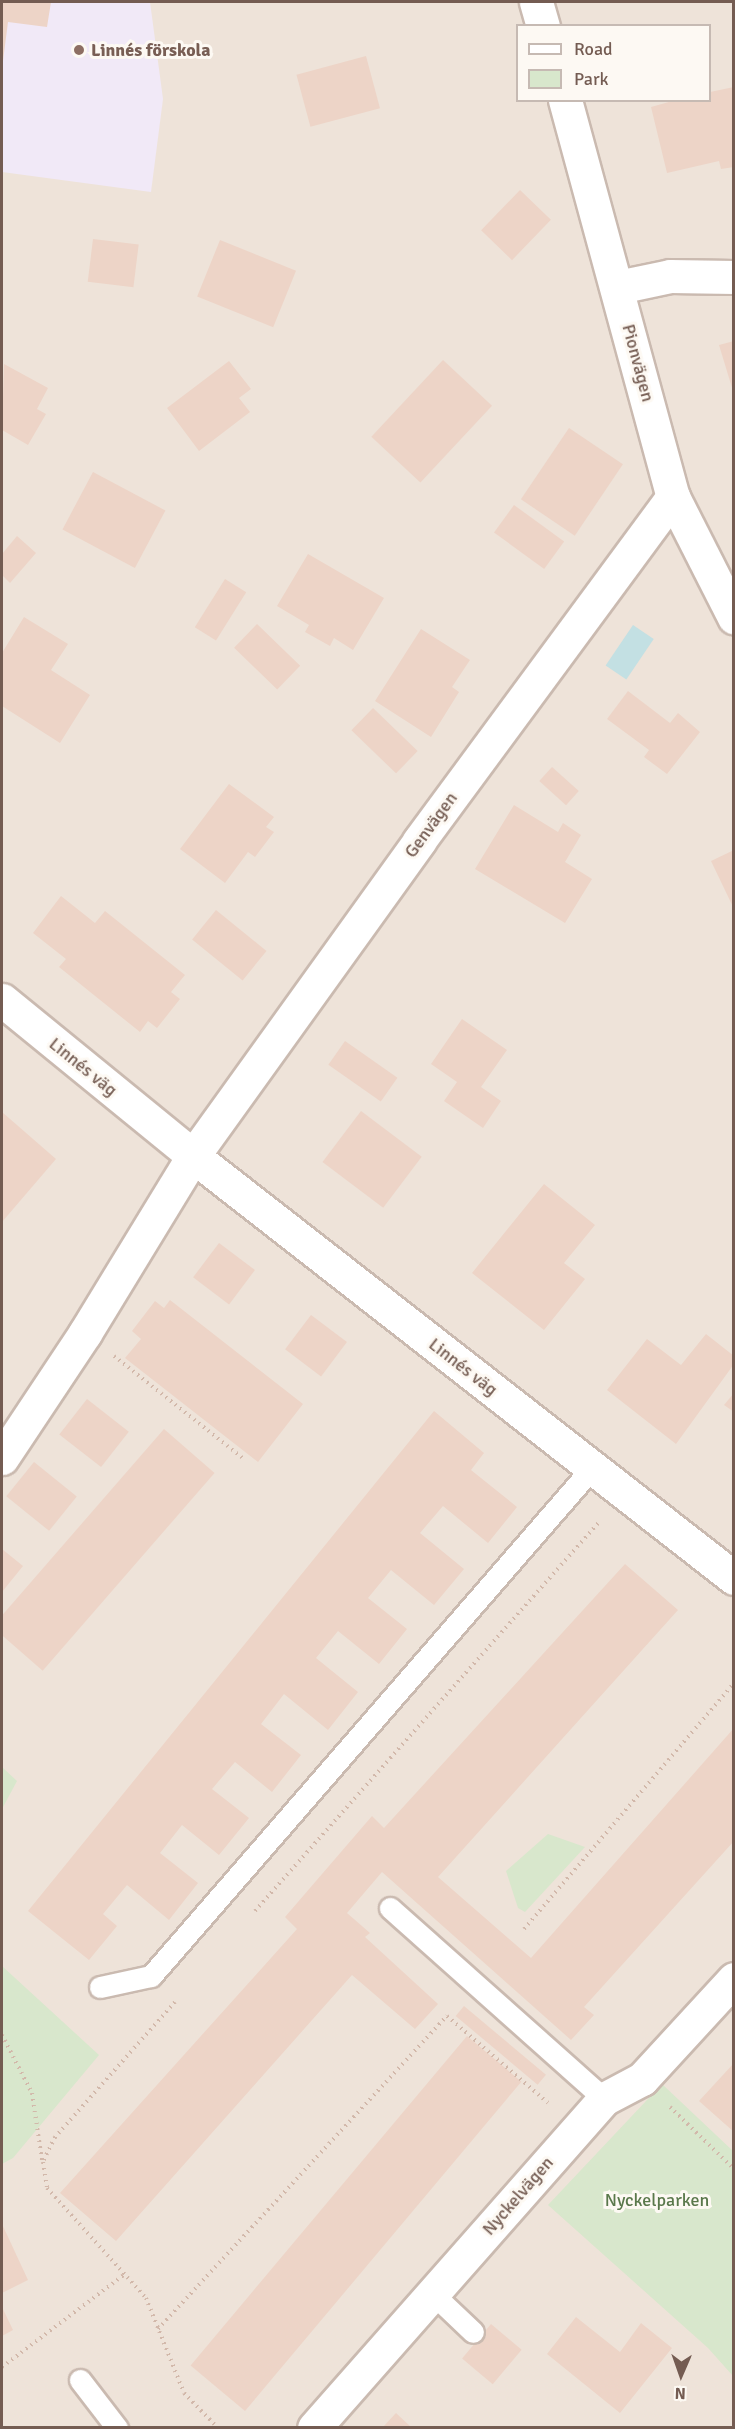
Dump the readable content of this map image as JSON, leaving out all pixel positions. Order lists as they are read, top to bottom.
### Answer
{
  "streets": {
    "street": [
      "Pionvägen",
      "Genvägen",
      "Linnés väg",
      "Nyckelvägen"
    ]
  },
  "crossings": [
    ["Pionvägen", "Genvägen"],
    ["Genvägen", "Linnés väg"]
  ],
  "parks": ["Nyckelparken"],
  "places": ["Linnés förskola"],
  "legend": ["Road", "Park"],
  "north": "bottom"
}
